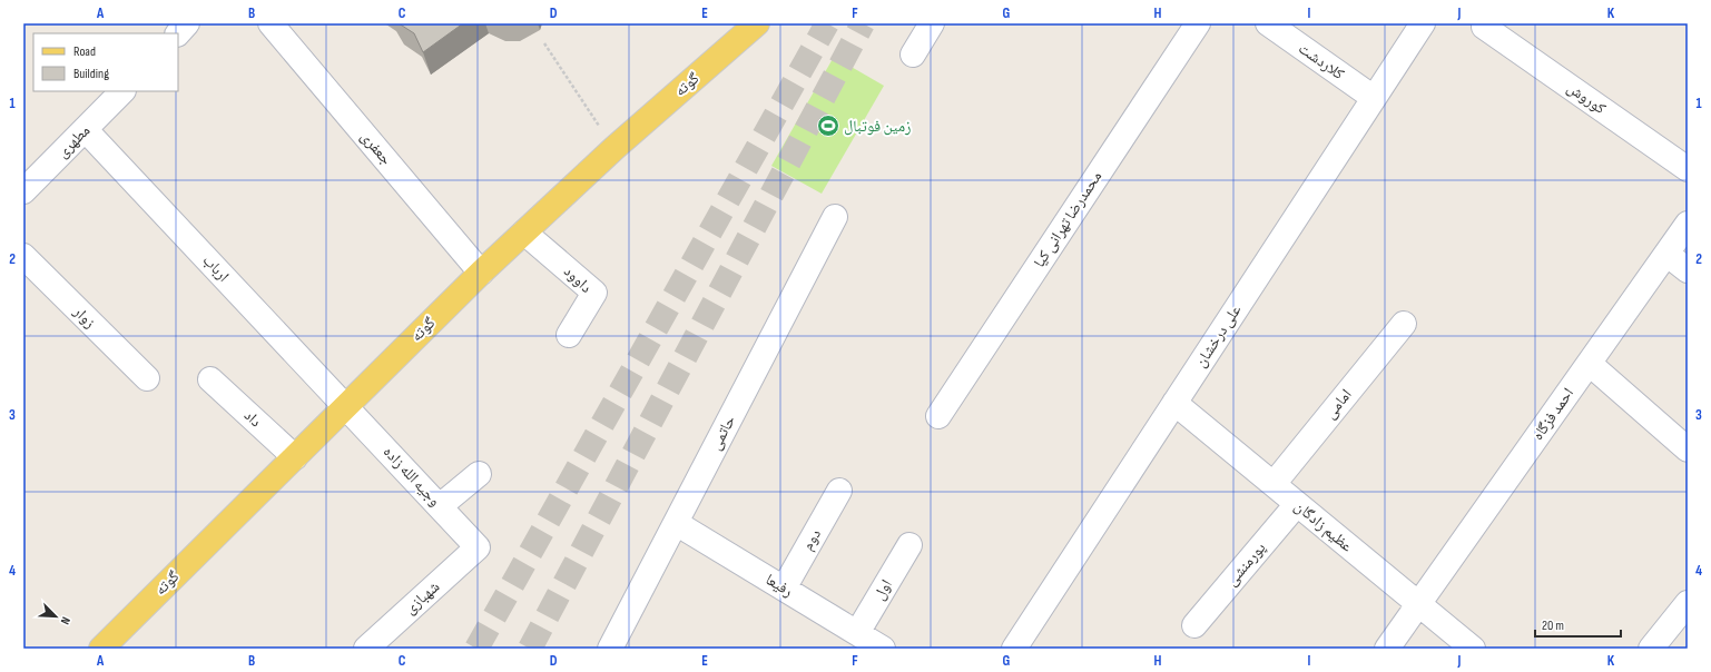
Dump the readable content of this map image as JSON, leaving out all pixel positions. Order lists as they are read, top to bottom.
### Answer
{
  "streets": {
    "main road": ["گوته"],
    "street": [
      "کلاردشت",
      "کوروش",
      "مطهری",
      "جعفری",
      "محمدرضا تهرانی کیا",
      "ارباب",
      "داوود",
      "زوار",
      "علی درخشان",
      "امامی",
      "احمد فزگاه",
      "داد",
      "حاتمی",
      "وجیه الله زاده",
      "عظیم زادگان",
      "دوم",
      "پورمنشی",
      "رفیعا",
      "اول",
      "شهبازی"
    ]
  },
  "crossings": [
    ["کلاردشت", "علی درخشان"],
    ["گوته", "جعفری"],
    ["گوته", "ارباب"],
    ["گوته", "داوود"],
    ["گوته", "داد"],
    ["گوته", "وجیه الله زاده"],
    ["مطهری", "ارباب"],
    ["ارباب", "وجیه الله زاده"],
    ["علی درخشان", "عظیم زادگان"],
    ["امامی", "عظیم زادگان"],
    ["احمد فزگاه", "عظیم زادگان"],
    ["حاتمی", "رفیعا"],
    ["وجیه الله زاده", "شهبازی"],
    ["عظیم زادگان", "پورمنشی"],
    ["دوم", "رفیعا"],
    ["رفیعا", "اول"]
  ],
  "places": {
    "sports": ["زمین فوتبال"]
  },
  "legend": ["Road", "Building"],
  "scale_bar": "20 m",
  "north": "bottom right",
  "grid": {
    "columns": [
      "A",
      "B",
      "C",
      "D",
      "E",
      "F",
      "G",
      "H",
      "I",
      "J",
      "K"
    ],
    "rows": [
      "1",
      "2",
      "3",
      "4"
    ]
  }
}
